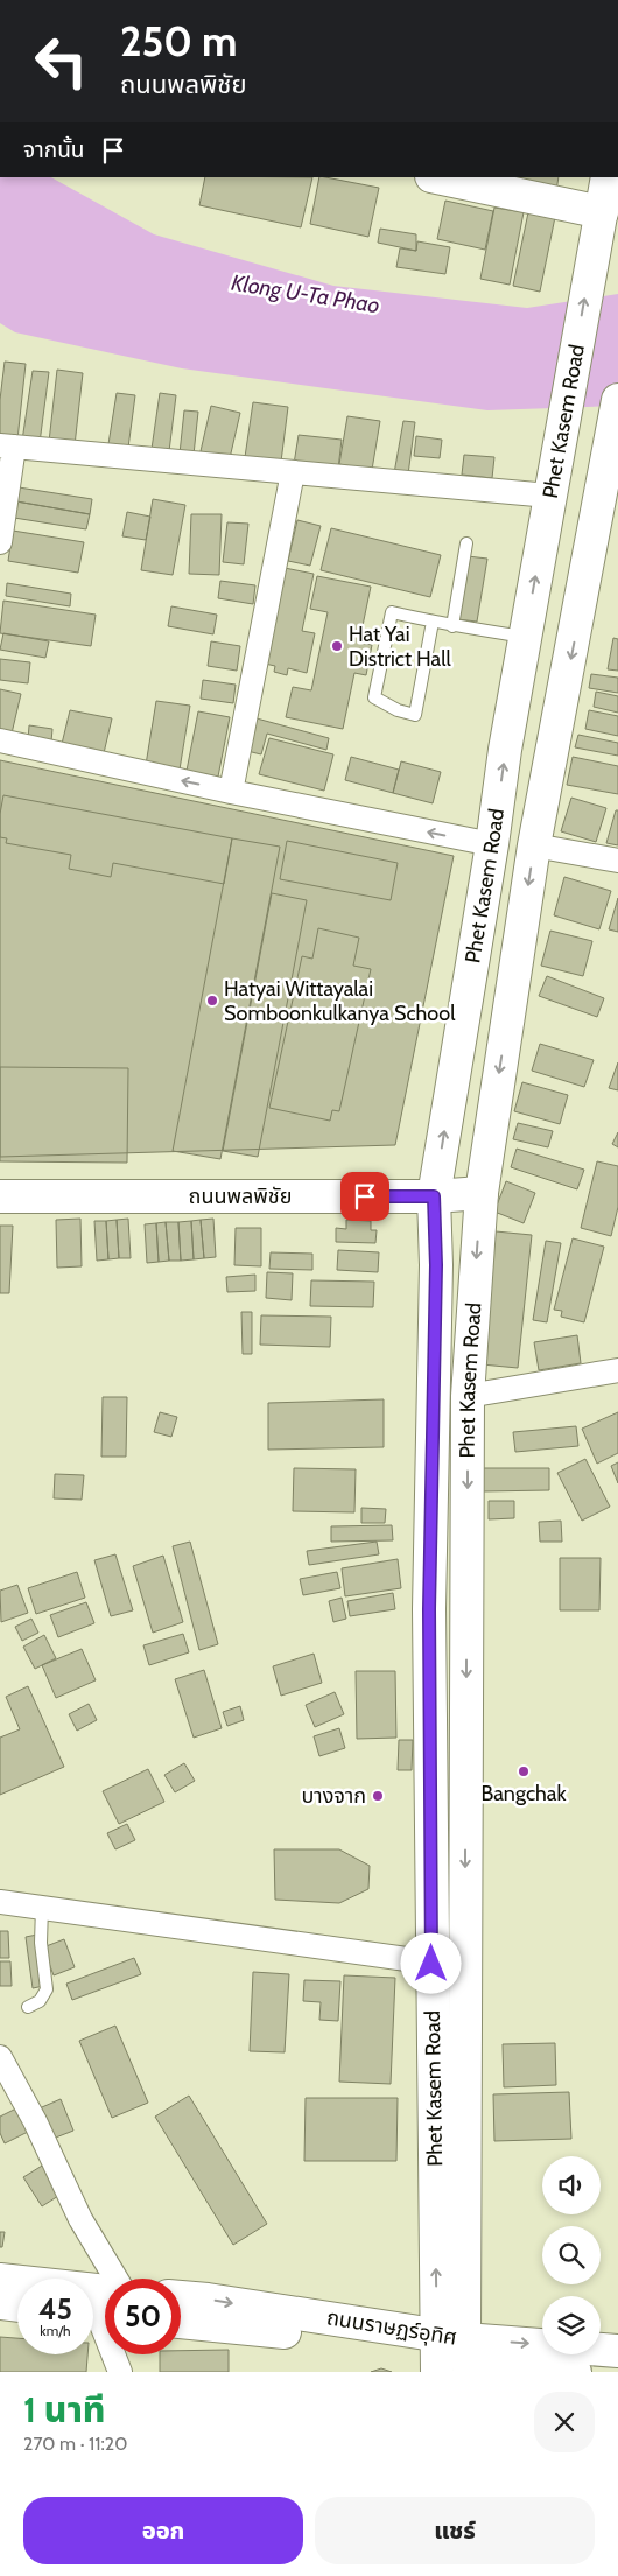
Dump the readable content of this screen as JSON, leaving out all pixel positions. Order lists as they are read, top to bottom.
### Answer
{
  "streets": {
    "main road": ["Phet Kasem Road", "ถนนพลพิชัย", "ถนนราษฏร์อุทิศ"]
  },
  "crossings": [
    ["Phet Kasem Road", "ถนนพลพิชัย"],
    ["Phet Kasem Road", "ถนนราษฏร์อุทิศ"]
  ],
  "water": ["Klong U-Ta Phao"],
  "places": [
    "Hat Yai District Hall",
    "Hatyai Wittayalai Somboonkulkanya School",
    "Bangchak",
    "บางจาก"
  ],
  "page": {
    "turn": ["250 m", "ถนนพลพิชัย"],
    "then": "จากนั้น",
    "speed": "45 km/h",
    "limit": "50",
    "heading": ["1 นาที", "270 m · 11:20"],
    "buttons": ["ออก", "แชร์"]
  }
}
